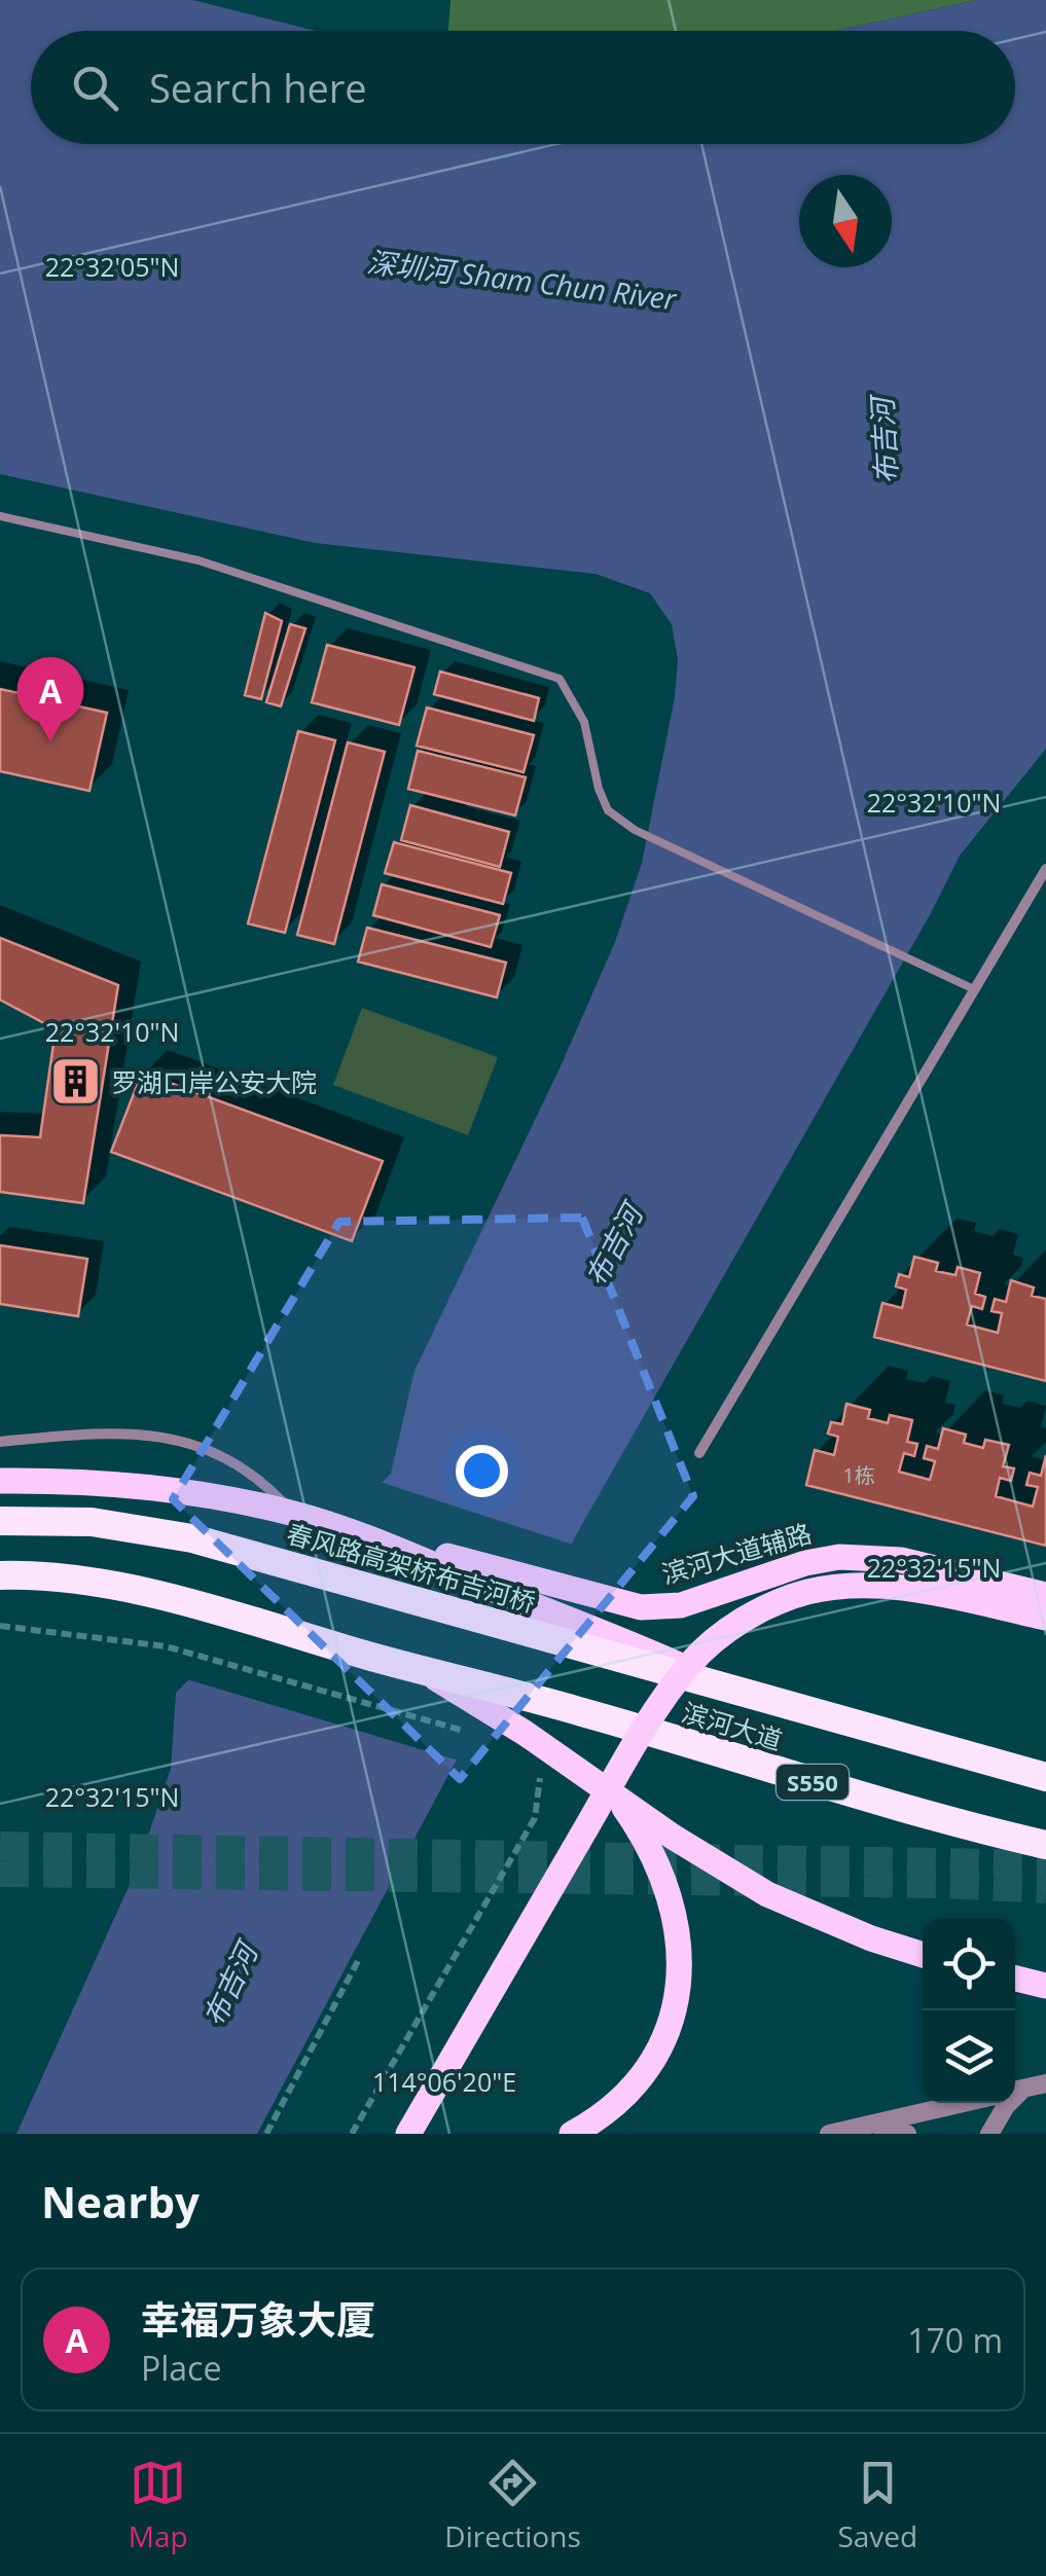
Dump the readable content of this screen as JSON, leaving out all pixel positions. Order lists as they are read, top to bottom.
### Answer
{
  "streets": {
    "highway": ["春风路高架桥布吉河桥", "滨河大道", "S550"],
    "main road": ["滨河大道辅路"]
  },
  "crossings": [
    ["春风路高架桥布吉河桥", "滨河大道"],
    ["滨河大道", "S550"]
  ],
  "water": ["深圳河 Sham Chun River", "布吉河"],
  "places": {
    "building": ["罗湖口岸公安大院"]
  },
  "house_numbers": ["1栋"],
  "north": "bottom",
  "page": {
    "search": "Search here",
    "pins": "A",
    "heading": "Nearby",
    "list": [
      {
        "mark": "A",
        "name": "幸福万象大厦",
        "note": "Place",
        "value": "170 m"
      }
    ],
    "nav": ["Map", "Directions", "Saved"]
  },
  "coordinates": [
    "22°32'05\"N",
    "22°32'10\"N",
    "22°32'15\"N",
    "114°06'20\"E"
  ]
}
